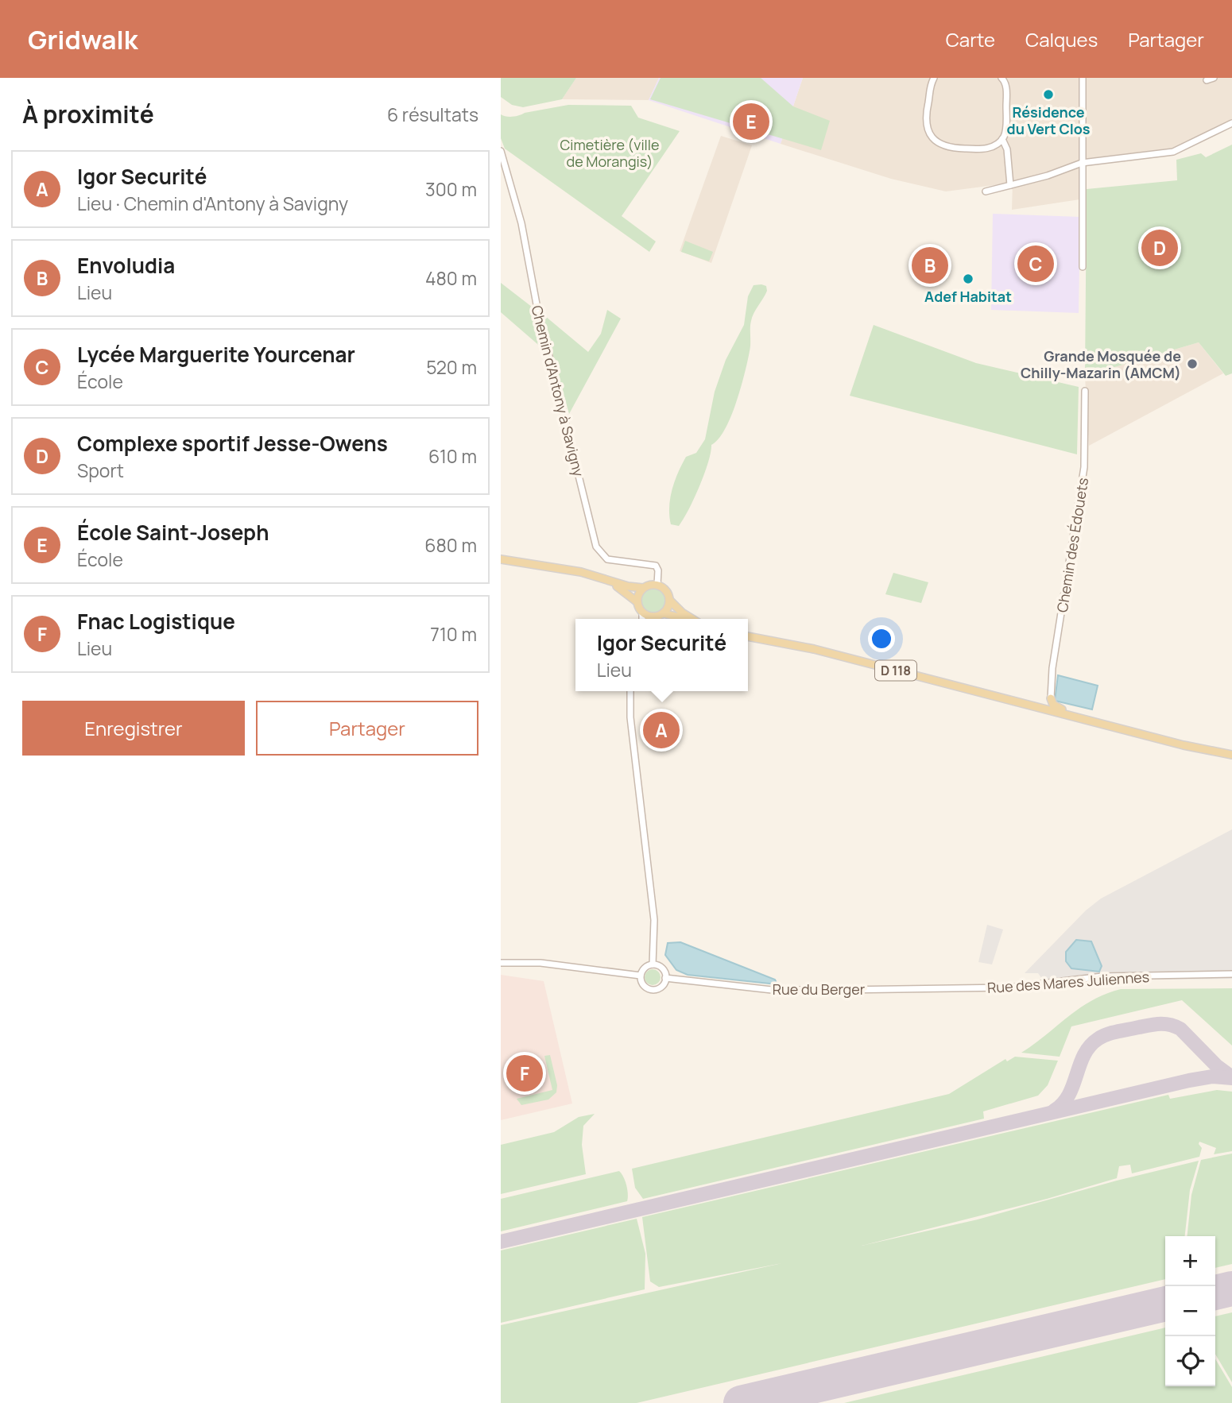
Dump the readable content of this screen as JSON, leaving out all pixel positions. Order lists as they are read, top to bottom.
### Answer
{
  "streets": {
    "main road": ["D 118"],
    "street": [
      "Chemin d'Antony à Savigny",
      "Chemin des Édouets",
      "Rue des Mares Juliennes",
      "Rue du Berger"
    ]
  },
  "crossings": [
    ["Rue des Mares Juliennes", "Rue du Berger"]
  ],
  "parks": ["Cimetière (ville de Morangis)"],
  "places": ["Résidence du Vert Clos", "Adef Habitat", "Grande Mosquée de Chilly-Mazarin (AMCM)"],
  "page": {
    "header": "Gridwalk",
    "nav": ["Carte", "Calques", "Partager"],
    "heading": ["À proximité", "6 résultats"],
    "pins": [
      "E",
      "D",
      "C",
      "B",
      "A",
      "F"
    ],
    "list": [
      {
        "mark": "A",
        "name": "Igor Securité",
        "note": "Lieu · Chemin d'Antony à Savigny",
        "value": "300 m"
      },
      {
        "mark": "B",
        "name": "Envoludia",
        "note": "Lieu",
        "value": "480 m"
      },
      {
        "mark": "C",
        "name": "Lycée Marguerite Yourcenar",
        "note": "École",
        "value": "520 m"
      },
      {
        "mark": "D",
        "name": "Complexe sportif Jesse-Owens",
        "note": "Sport",
        "value": "610 m"
      },
      {
        "mark": "E",
        "name": "École Saint-Joseph",
        "note": "École",
        "value": "680 m"
      },
      {
        "mark": "F",
        "name": "Fnac Logistique",
        "note": "Lieu",
        "value": "710 m"
      }
    ],
    "popup": ["Igor Securité", "Lieu"],
    "buttons": ["Enregistrer", "Partager"],
    "map_buttons": ["+", "−"]
  }
}
